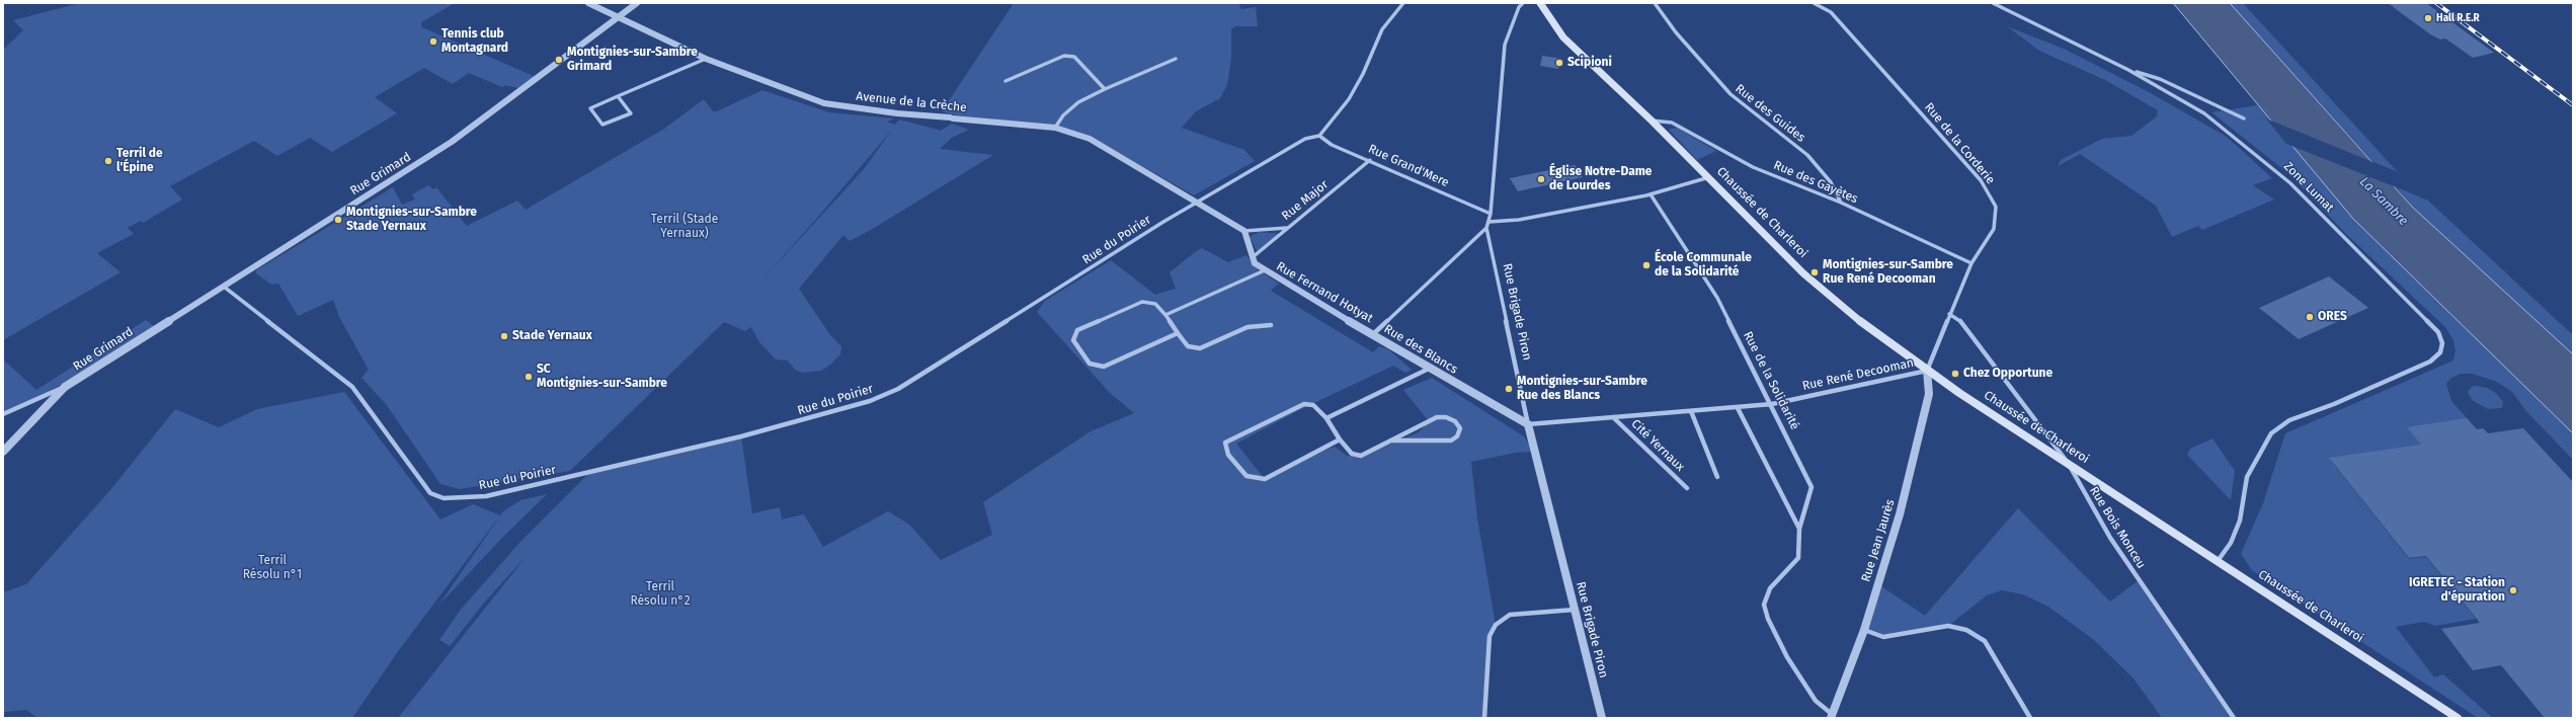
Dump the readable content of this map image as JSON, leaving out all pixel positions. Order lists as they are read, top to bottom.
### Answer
{
  "streets": {
    "main road": ["Chaussée de Charleroi"],
    "street": [
      "Avenue de la Crèche",
      "Rue des Guides",
      "Rue de la Corderie",
      "Rue Grand'Mere",
      "Rue Grimard",
      "Rue des Gayètes",
      "Zone Lumat",
      "Rue Major",
      "Rue du Poirier",
      "Rue Fernand Hotyat",
      "Rue Brigade Piron",
      "Rue des Blancs",
      "Rue René Decooman",
      "Rue de la Solidarité",
      "Cité Yernaux",
      "Rue Bois Monceu",
      "Rue Jean Jaurès"
    ]
  },
  "crossings": [
    ["Avenue de la Crèche", "Rue Grimard"],
    ["Avenue de la Crèche", "Rue du Poirier"],
    ["Avenue de la Crèche", "Rue Fernand Hotyat"],
    ["Rue des Guides", "Rue des Gayètes"],
    ["Rue de la Corderie", "Rue des Gayètes"],
    ["Rue de la Corderie", "Chaussée de Charleroi"],
    ["Rue de la Corderie", "Rue René Decooman"],
    ["Rue de la Corderie", "Rue Bois Monceu"],
    ["Rue de la Corderie", "Rue Jean Jaurès"],
    ["Rue Grand'Mere", "Rue Major"],
    ["Rue Grand'Mere", "Rue du Poirier"],
    ["Rue Grimard", "Rue du Poirier"],
    ["Rue des Gayètes", "Chaussée de Charleroi"],
    ["Zone Lumat", "Chaussée de Charleroi"],
    ["Rue Major", "Rue Fernand Hotyat"],
    ["Chaussée de Charleroi", "Rue René Decooman"],
    ["Chaussée de Charleroi", "Rue Bois Monceu"],
    ["Chaussée de Charleroi", "Rue Jean Jaurès"],
    ["Rue Fernand Hotyat", "Rue des Blancs"],
    ["Rue Brigade Piron", "Rue des Blancs"],
    ["Rue Brigade Piron", "Rue René Decooman"],
    ["Rue des Blancs", "Rue René Decooman"],
    ["Rue René Decooman", "Rue de la Solidarité"],
    ["Rue René Decooman", "Cité Yernaux"],
    ["Rue René Decooman", "Rue Jean Jaurès"],
    ["Rue de la Solidarité", "Rue Jean Jaurès"]
  ],
  "water": ["La Sambre"],
  "parks": ["Terril (Stade Yernaux)", "Terril Résolu n°1", "Terril Résolu n°2"],
  "places": [
    "Hall R.E.R",
    "Tennis club Montagnard",
    "Montignies-sur-Sambre Grimard",
    "Scipioni",
    "Terril de l'Épine",
    "Église Notre-Dame de Lourdes",
    "Montignies-sur-Sambre Stade Yernaux",
    "École Communale de la Solidarité",
    "Montignies-sur-Sambre Rue René Decooman",
    "ORES",
    "Stade Yernaux",
    "Chez Opportune",
    "SC Montignies-sur-Sambre",
    "Montignies-sur-Sambre Rue des Blancs",
    "IGRETEC - Station d'épuration"
  ]
}
